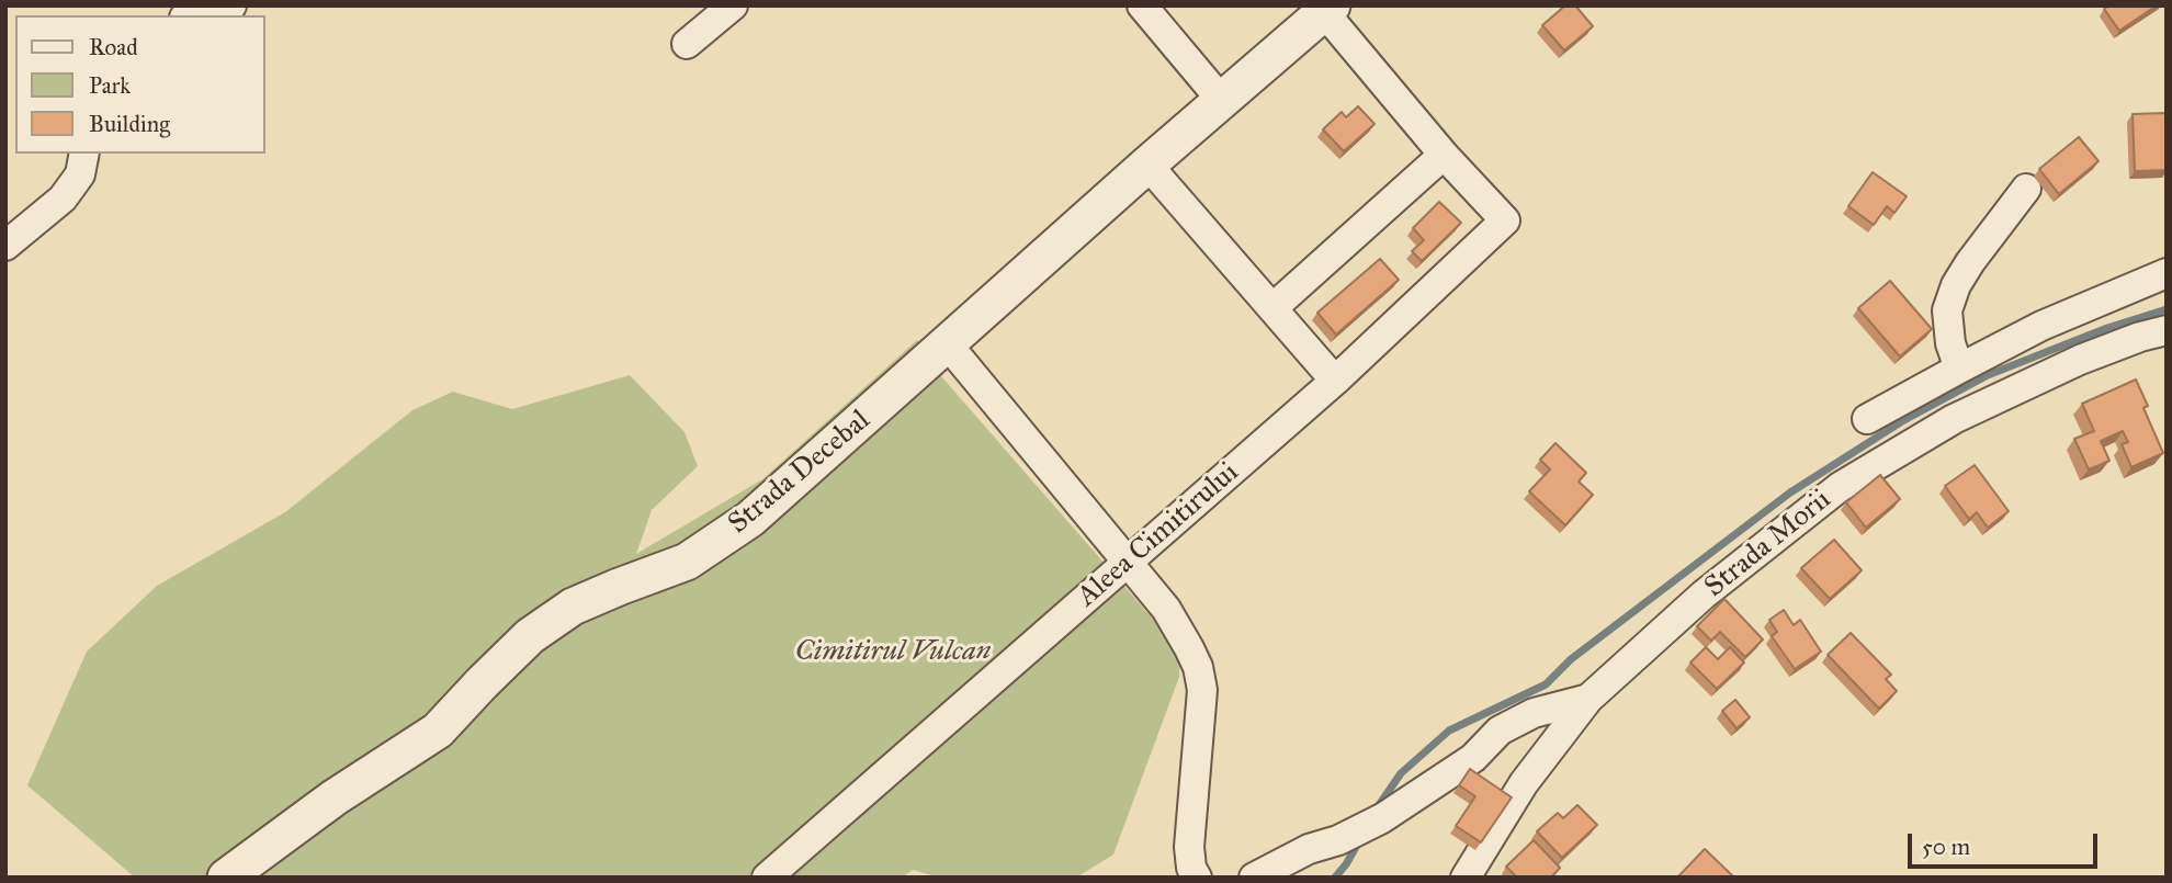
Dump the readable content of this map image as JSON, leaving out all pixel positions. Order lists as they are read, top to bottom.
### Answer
{
  "streets": {
    "street": ["Strada Decebal", "Aleea Cimitirului", "Strada Morii"]
  },
  "parks": ["Cimitirul Vulcan"],
  "legend": ["Road", "Park", "Building"],
  "scale_bar": "50 m"
}
